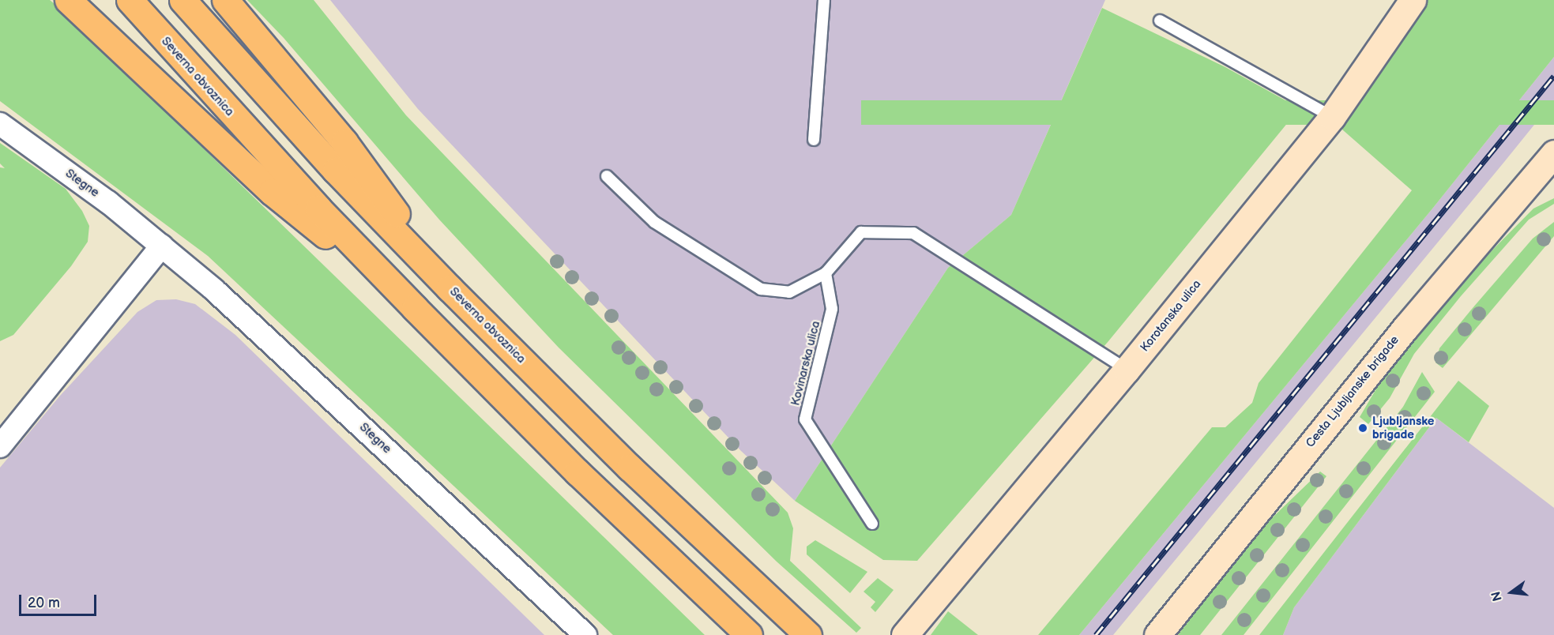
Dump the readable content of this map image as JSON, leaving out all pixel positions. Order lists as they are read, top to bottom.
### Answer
{
  "streets": {
    "highway": ["Severna obvoznica"],
    "street": ["Stegne", "Korotanska ulica", "Cesta Ljubljanske brigade"],
    "lane": ["Kovinarska ulica"]
  },
  "places": ["Ljubljanske brigade"],
  "scale_bar": "20 m",
  "north": "left"
}
